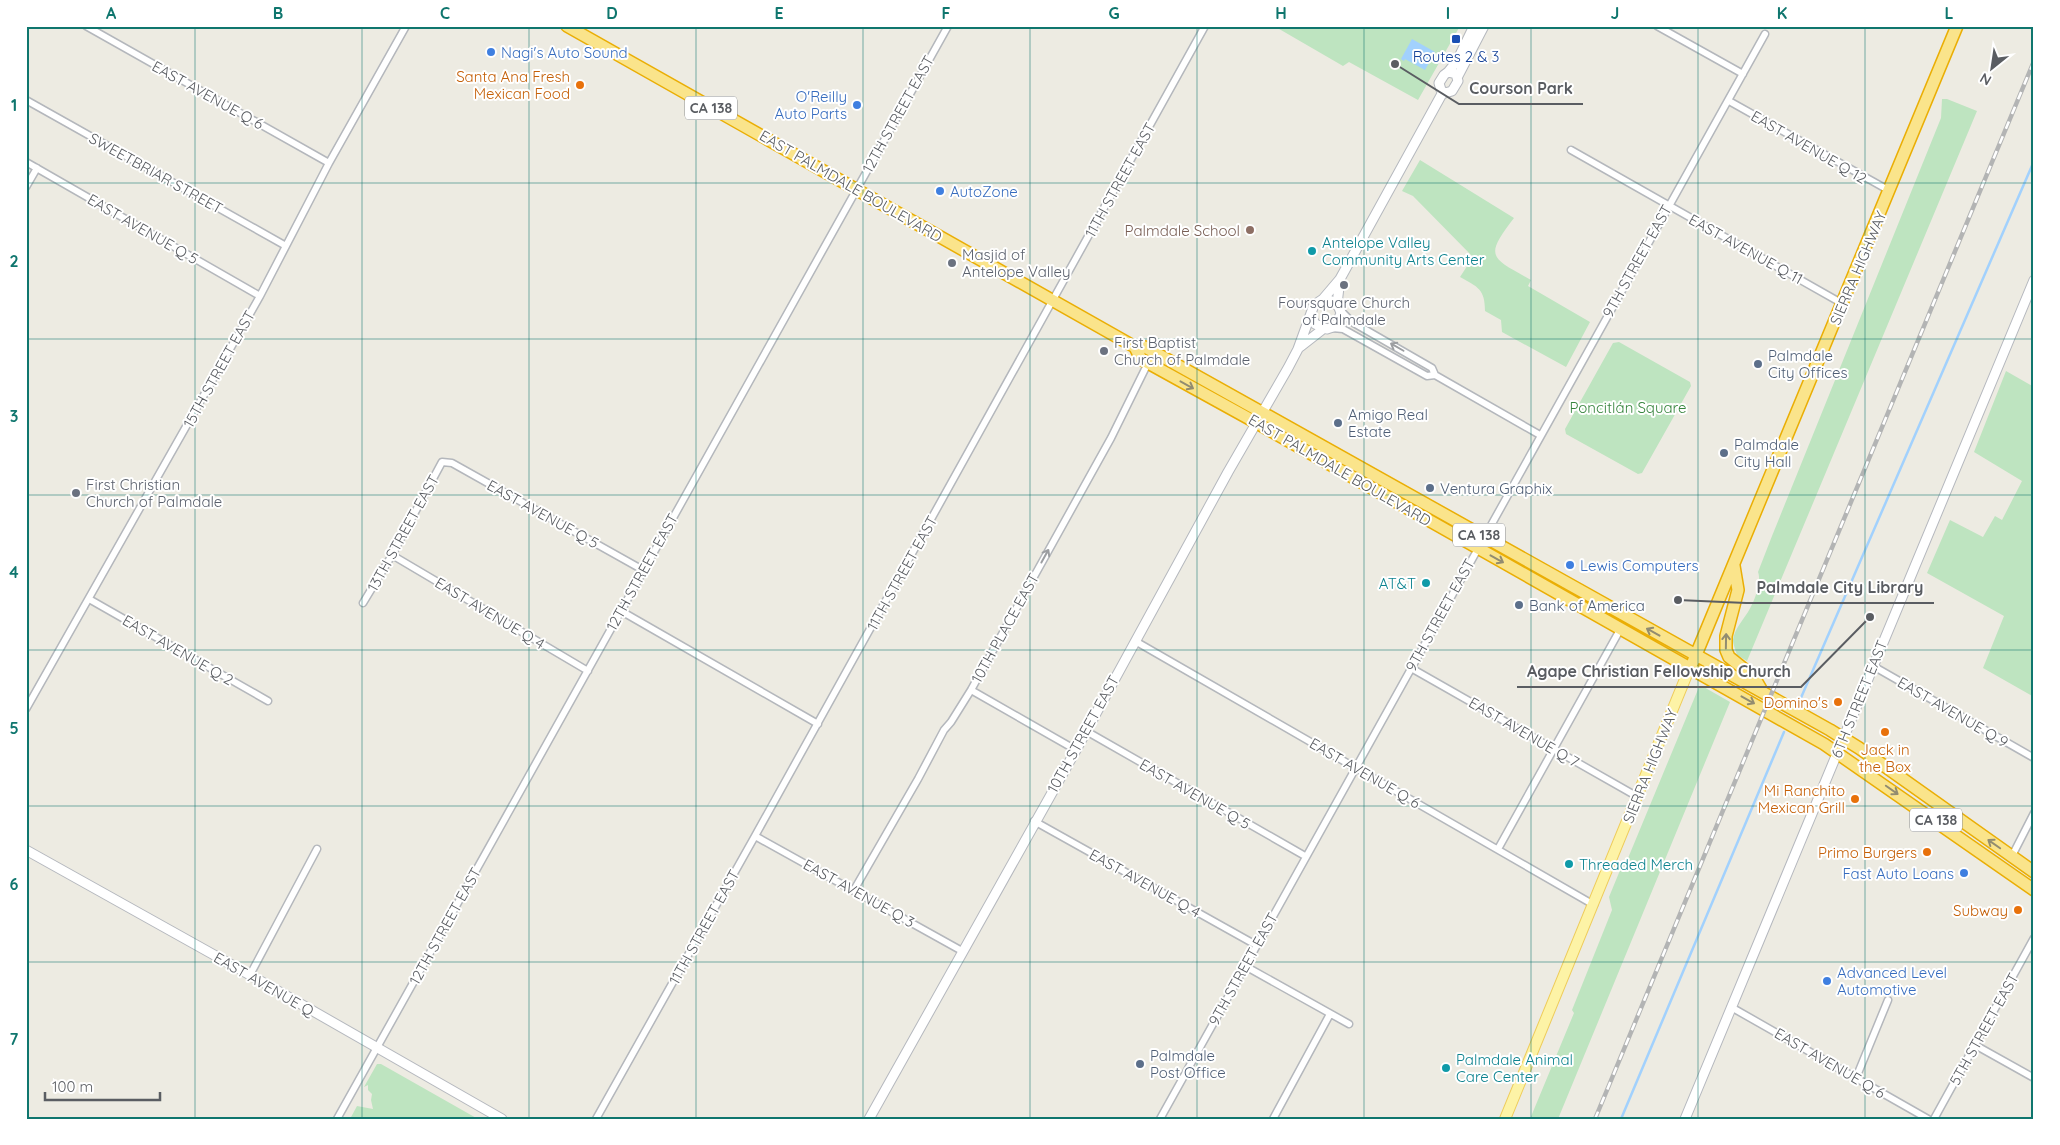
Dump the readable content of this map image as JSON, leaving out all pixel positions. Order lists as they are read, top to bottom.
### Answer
{
  "streets": {
    "highway": ["CA 138", "EAST PALMDALE BOULEVARD", "SIERRA HIGHWAY"],
    "main road": ["6TH STREET EAST", "10TH STREET EAST", "EAST AVENUE Q"],
    "street": [
      "EAST AVENUE Q 6",
      "12TH STREET EAST",
      "EAST AVENUE Q 12",
      "SWEETBRIAR STREET",
      "11TH STREET EAST",
      "EAST AVENUE Q 5",
      "EAST AVENUE Q 11",
      "9TH STREET EAST",
      "15TH STREET EAST",
      "13TH STREET EAST",
      "EAST AVENUE Q 4",
      "10TH PLACE EAST",
      "EAST AVENUE Q 2",
      "EAST AVENUE Q 9",
      "EAST AVENUE Q 7",
      "EAST AVENUE Q 3",
      "5TH STREET EAST"
    ]
  },
  "crossings": [
    ["EAST AVENUE Q 6", "9TH STREET EAST"],
    ["EAST AVENUE Q 6", "SIERRA HIGHWAY"],
    ["EAST AVENUE Q 6", "15TH STREET EAST"],
    ["EAST AVENUE Q 6", "6TH STREET EAST"],
    ["EAST AVENUE Q 6", "10TH STREET EAST"],
    ["12TH STREET EAST", "EAST PALMDALE BOULEVARD"],
    ["12TH STREET EAST", "EAST AVENUE Q 5"],
    ["12TH STREET EAST", "EAST AVENUE Q 4"],
    ["12TH STREET EAST", "EAST AVENUE Q"],
    ["EAST AVENUE Q 12", "9TH STREET EAST"],
    ["EAST AVENUE Q 12", "SIERRA HIGHWAY"],
    ["SWEETBRIAR STREET", "15TH STREET EAST"],
    ["11TH STREET EAST", "EAST PALMDALE BOULEVARD"],
    ["11TH STREET EAST", "EAST AVENUE Q 3"],
    ["EAST PALMDALE BOULEVARD", "9TH STREET EAST"],
    ["EAST PALMDALE BOULEVARD", "SIERRA HIGHWAY"],
    ["EAST PALMDALE BOULEVARD", "10TH PLACE EAST"],
    ["EAST PALMDALE BOULEVARD", "6TH STREET EAST"],
    ["EAST PALMDALE BOULEVARD", "10TH STREET EAST"],
    ["EAST AVENUE Q 5", "9TH STREET EAST"],
    ["EAST AVENUE Q 5", "15TH STREET EAST"],
    ["EAST AVENUE Q 5", "13TH STREET EAST"],
    ["EAST AVENUE Q 5", "10TH STREET EAST"],
    ["EAST AVENUE Q 11", "9TH STREET EAST"],
    ["EAST AVENUE Q 11", "SIERRA HIGHWAY"],
    ["9TH STREET EAST", "EAST AVENUE Q 4"],
    ["9TH STREET EAST", "EAST AVENUE Q 7"],
    ["SIERRA HIGHWAY", "EAST AVENUE Q 7"],
    ["15TH STREET EAST", "EAST AVENUE Q 2"],
    ["13TH STREET EAST", "EAST AVENUE Q 4"],
    ["EAST AVENUE Q 4", "10TH STREET EAST"],
    ["10TH PLACE EAST", "EAST AVENUE Q 3"],
    ["6TH STREET EAST", "EAST AVENUE Q 9"],
    ["10TH STREET EAST", "EAST AVENUE Q 3"]
  ],
  "one_way": ["10TH PLACE EAST"],
  "parks": ["Poncitlán Square"],
  "places": {
    "transit": ["Routes 2 & 3"],
    "other": [
      "Nagi's Auto Sound",
      "Courson Park",
      "Santa Ana Fresh Mexican Food",
      "O'Reilly Auto Parts",
      "AutoZone",
      "Palmdale School",
      "Antelope Valley Community Arts Center",
      "Masjid of Antelope Valley",
      "Foursquare Church of Palmdale",
      "First Baptist Church of Palmdale",
      "Palmdale City Offices",
      "Amigo Real Estate",
      "Palmdale City Hall",
      "Ventura Graphix",
      "First Christian Church of Palmdale",
      "Lewis Computers",
      "AT&T",
      "Palmdale City Library",
      "Bank of America",
      "Agape Christian Fellowship Church",
      "Domino's",
      "Jack in the Box",
      "Mi Ranchito Mexican Grill",
      "Primo Burgers",
      "Threaded Merch",
      "Fast Auto Loans",
      "Subway",
      "Advanced Level Automotive",
      "Palmdale Post Office",
      "Palmdale Animal Care Center"
    ]
  },
  "scale_bar": "100 m",
  "north": "bottom left",
  "grid": {
    "columns": [
      "A",
      "B",
      "C",
      "D",
      "E",
      "F",
      "G",
      "H",
      "I",
      "J",
      "K",
      "L"
    ],
    "rows": [
      "1",
      "2",
      "3",
      "4",
      "5",
      "6",
      "7"
    ]
  }
}
